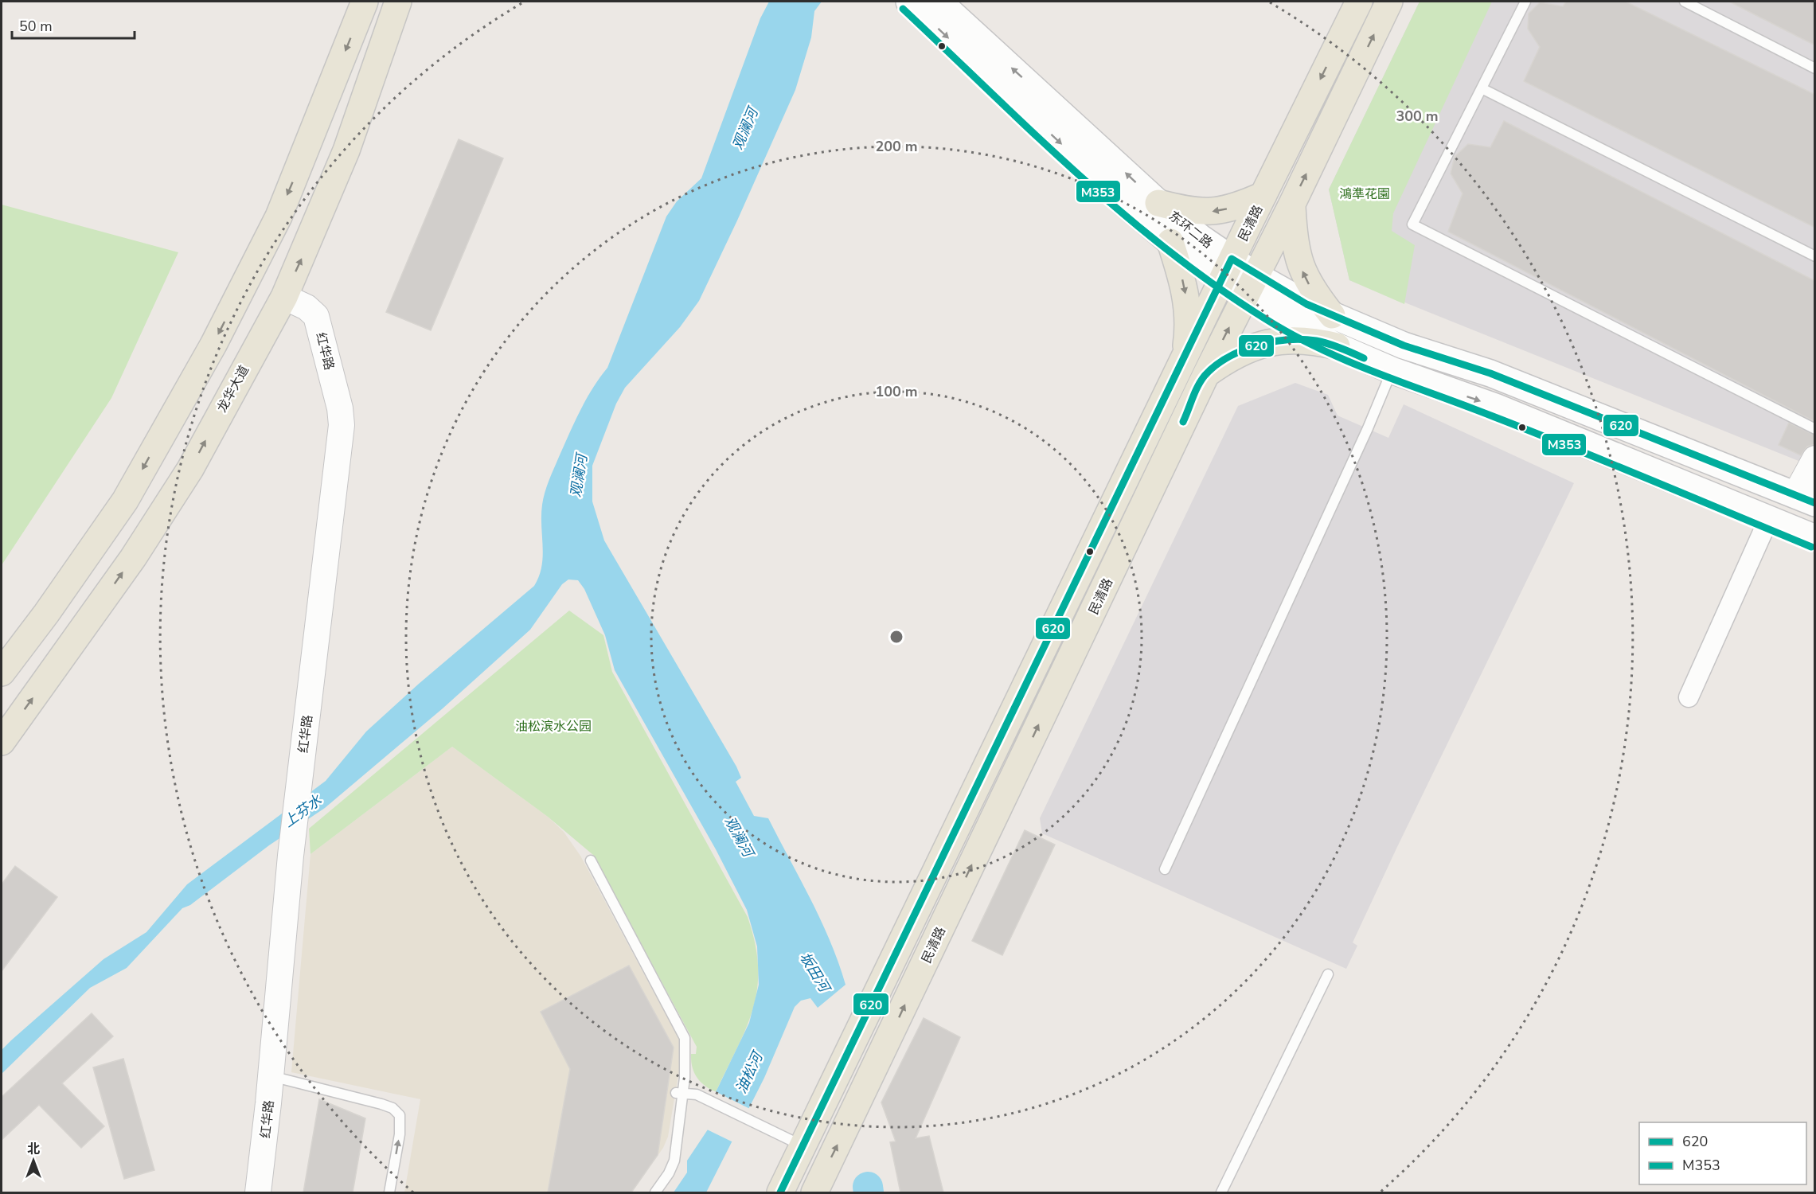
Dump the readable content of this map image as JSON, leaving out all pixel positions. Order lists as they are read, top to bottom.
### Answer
{
  "streets": {
    "main road": ["民清路", "东环二路", "龙华大道"],
    "street": ["红华路"]
  },
  "crossings": [
    ["民清路", "东环二路"],
    ["红华路", "龙华大道"]
  ],
  "water": [
    "观澜河",
    "上芬水",
    "坂田河",
    "油松河"
  ],
  "parks": ["鴻準花園", "油松滨水公园"],
  "lines": ["transit line M353", "transit line 620"],
  "legend": ["620", "M353"],
  "scale_bar": "50 m",
  "north": "top",
  "rings": ["300 m", "200 m", "100 m"]
}
